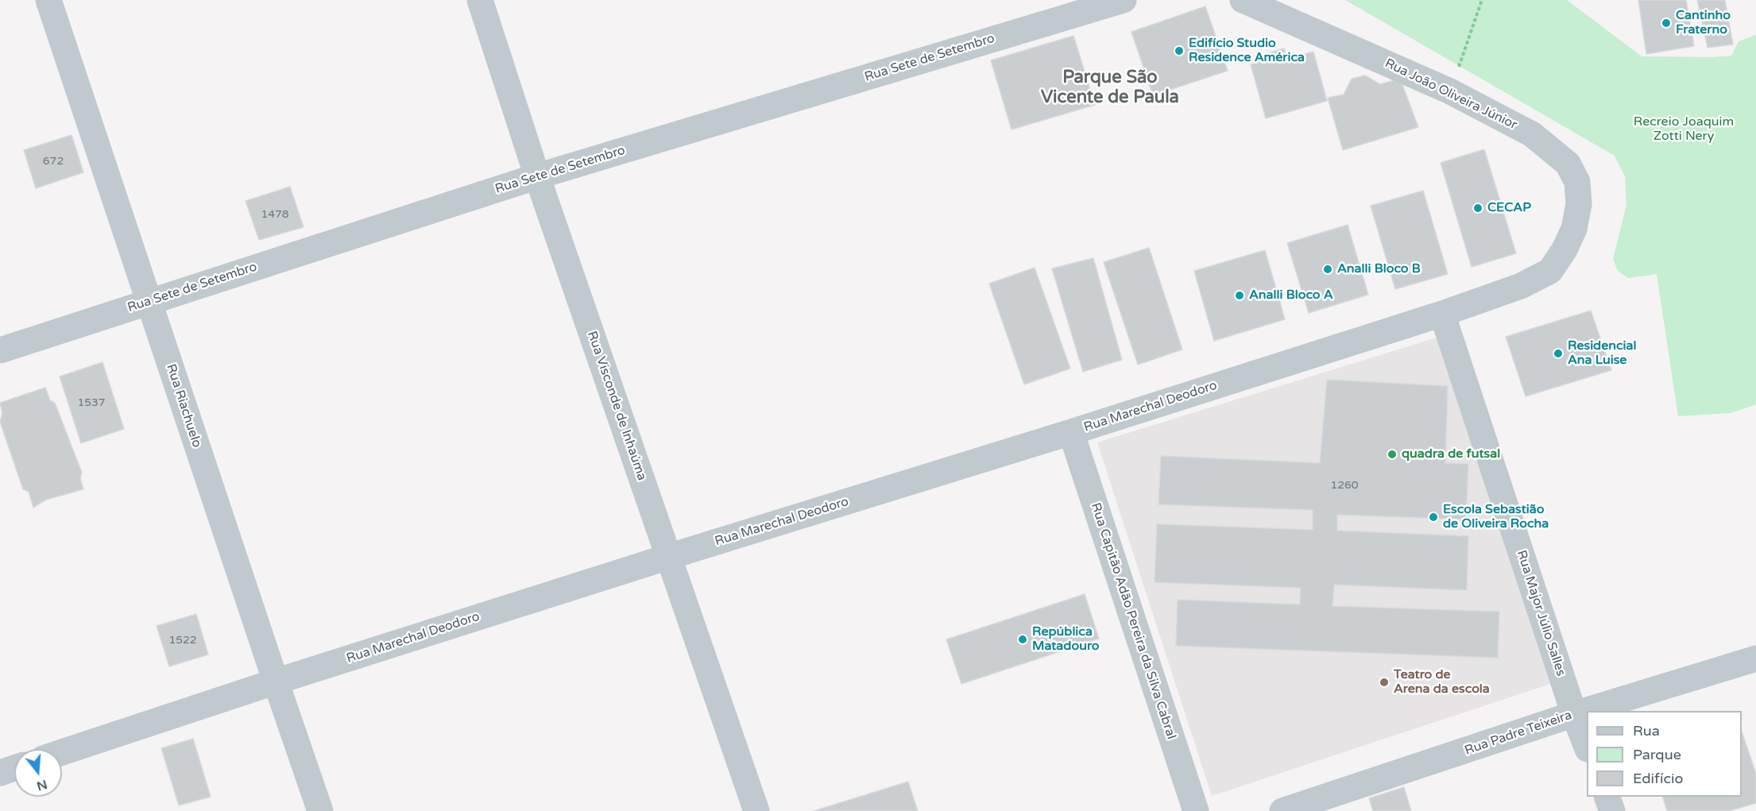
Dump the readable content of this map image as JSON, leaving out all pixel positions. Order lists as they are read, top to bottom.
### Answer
{
  "streets": {
    "street": [
      "Rua Sete de Setembro",
      "Rua João Oliveira Júnior",
      "Rua Riachuelo",
      "Rua Visconde de Inhaúma",
      "Rua Marechal Deodoro",
      "Rua Major Júlio Salles",
      "Rua Capitão Adão Pereira da Silva Cabral",
      "Rua Padre Teixeira"
    ]
  },
  "crossings": [
    ["Rua Sete de Setembro", "Rua Riachuelo"],
    ["Rua Sete de Setembro", "Rua Visconde de Inhaúma"],
    ["Rua João Oliveira Júnior", "Rua Marechal Deodoro"],
    ["Rua Riachuelo", "Rua Marechal Deodoro"],
    ["Rua Visconde de Inhaúma", "Rua Marechal Deodoro"],
    ["Rua Marechal Deodoro", "Rua Major Júlio Salles"],
    ["Rua Marechal Deodoro", "Rua Capitão Adão Pereira da Silva Cabral"],
    ["Rua Major Júlio Salles", "Rua Padre Teixeira"]
  ],
  "districts": ["Parque São Vicente de Paula"],
  "parks": ["Recreio Joaquim Zotti Nery"],
  "places": [
    "Cantinho Fraterno",
    "Edifício Studio Residence América",
    "CECAP",
    "Analli Bloco B",
    "Analli Bloco A",
    "Residencial Ana Luise",
    "quadra de futsal",
    "Escola Sebastião de Oliveira Rocha",
    "República Matadouro",
    "Teatro de Arena da escola"
  ],
  "house_numbers": [
    "672",
    "1478",
    "1537",
    "1260",
    "1522"
  ],
  "legend": ["Rua", "Parque", "Edifício"],
  "north": "bottom"
}
